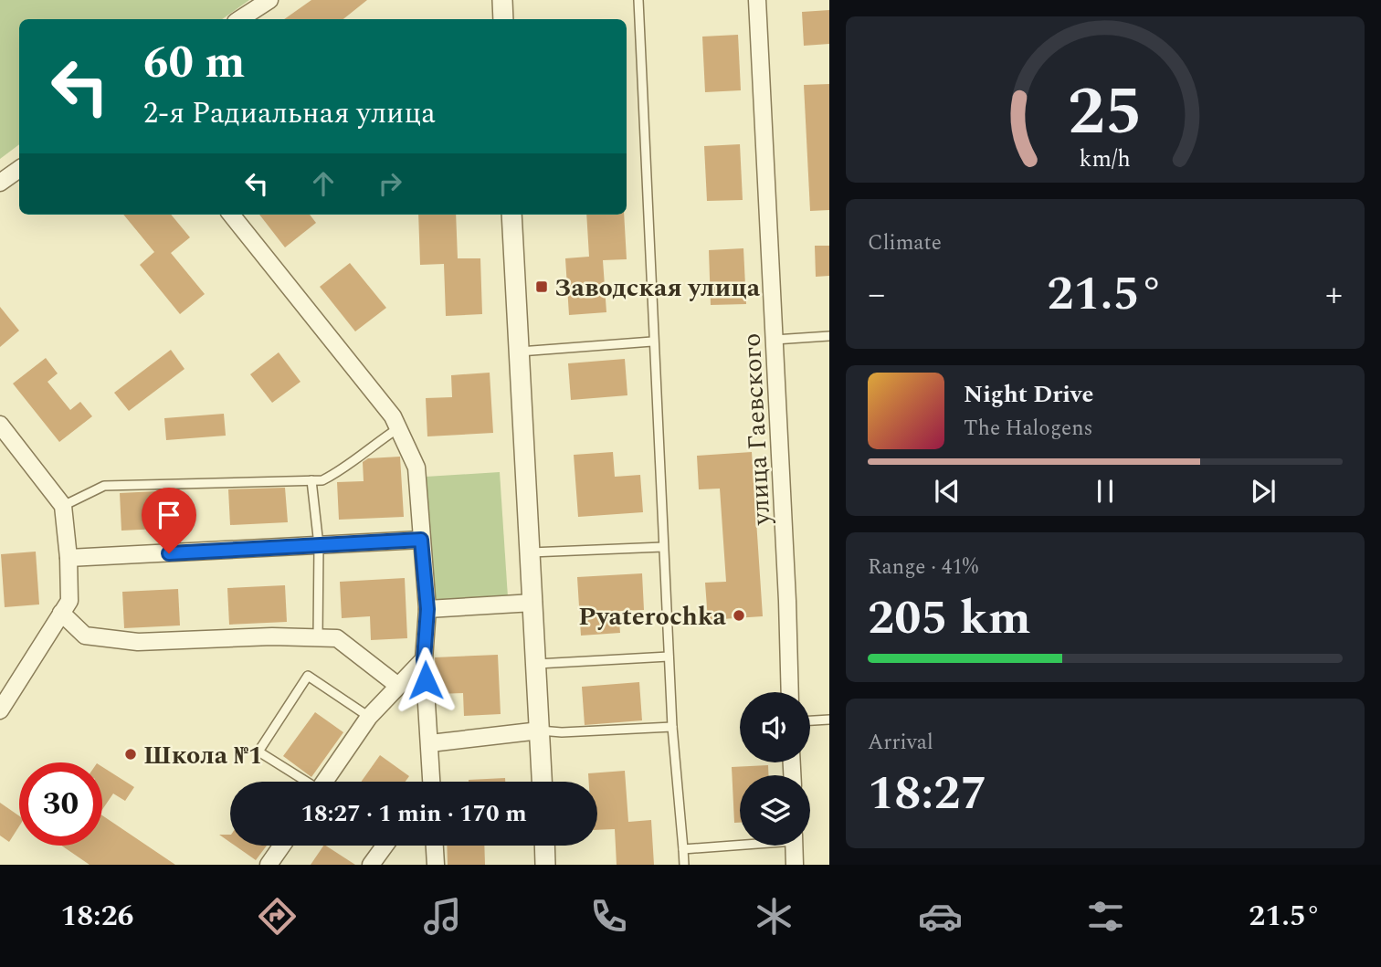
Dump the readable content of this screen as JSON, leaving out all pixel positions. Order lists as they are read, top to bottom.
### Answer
{
  "streets": {
    "street": ["улица Гаевского"]
  },
  "places": {
    "transit": ["Заводская улица"],
    "other": ["Pyaterochka", "Школа №1"]
  },
  "page": {
    "turn": ["60 m", "2-я Радиальная улица"],
    "tile": [
      "Climate",
      ["Range · 41%", "205 km"],
      ["Arrival", "18:27"]
    ],
    "heat": ["−", "21.5°", "+"],
    "song": ["Night Drive", "The Halogens"],
    "limit": "30",
    "trip": "18:27 · 1 min · 170 m",
    "tabs": ["18:26", "21.5°"],
    "gauge": ["25", "km/h"]
  }
}
